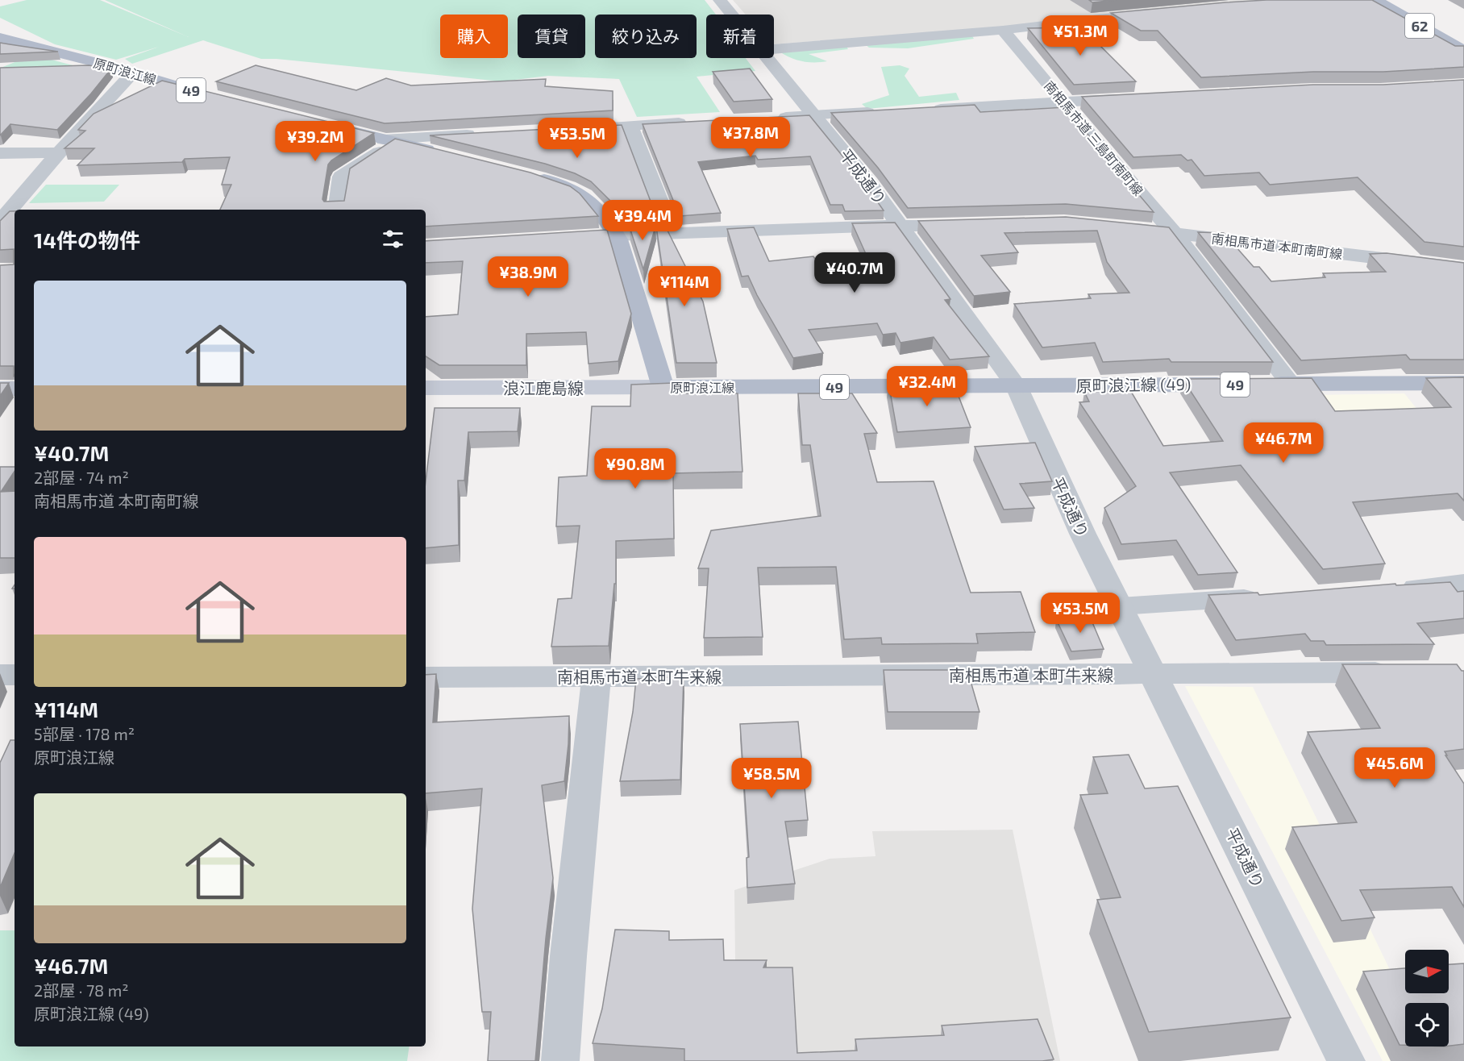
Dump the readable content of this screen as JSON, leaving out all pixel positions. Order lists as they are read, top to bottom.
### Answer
{
  "streets": {
    "main road": [
      "62",
      "原町浪江線",
      "49",
      "原町浪江線 (49)",
      "浪江鹿島線"
    ],
    "street": [
      "南相馬市道 三島町南町線",
      "平成通り",
      "南相馬市道 本町南町線",
      "南相馬市道 本町牛来線"
    ]
  },
  "crossings": [
    ["原町浪江線", "平成通り"],
    ["原町浪江線", "原町浪江線 (49)"],
    ["原町浪江線", "浪江鹿島線"],
    ["49", "南相馬市道 三島町南町線"],
    ["南相馬市道 三島町南町線", "南相馬市道 本町南町線"],
    ["平成通り", "原町浪江線 (49)"],
    ["平成通り", "南相馬市道 本町牛来線"]
  ],
  "north": "right",
  "page": {
    "chip": [
      "購入",
      "賃貸",
      "絞り込み",
      "新着"
    ],
    "price": [
      "¥51.3M",
      "¥37.8M",
      "¥53.5M",
      "¥39.2M",
      "¥39.4M",
      "¥40.7M",
      "¥38.9M",
      "¥114M",
      "¥32.4M",
      "¥46.7M",
      "¥90.8M",
      "¥53.5M",
      "¥45.6M",
      "¥58.5M"
    ],
    "heading": "14件の物件",
    "list": [
      {
        "name": "¥40.7M",
        "note": "2部屋 · 74 m² · 南相馬市道 本町南町線"
      },
      {
        "name": "¥114M",
        "note": "5部屋 · 178 m² · 原町浪江線"
      },
      {
        "name": "¥46.7M",
        "note": "2部屋 · 78 m² · 原町浪江線 (49)"
      }
    ]
  }
}
